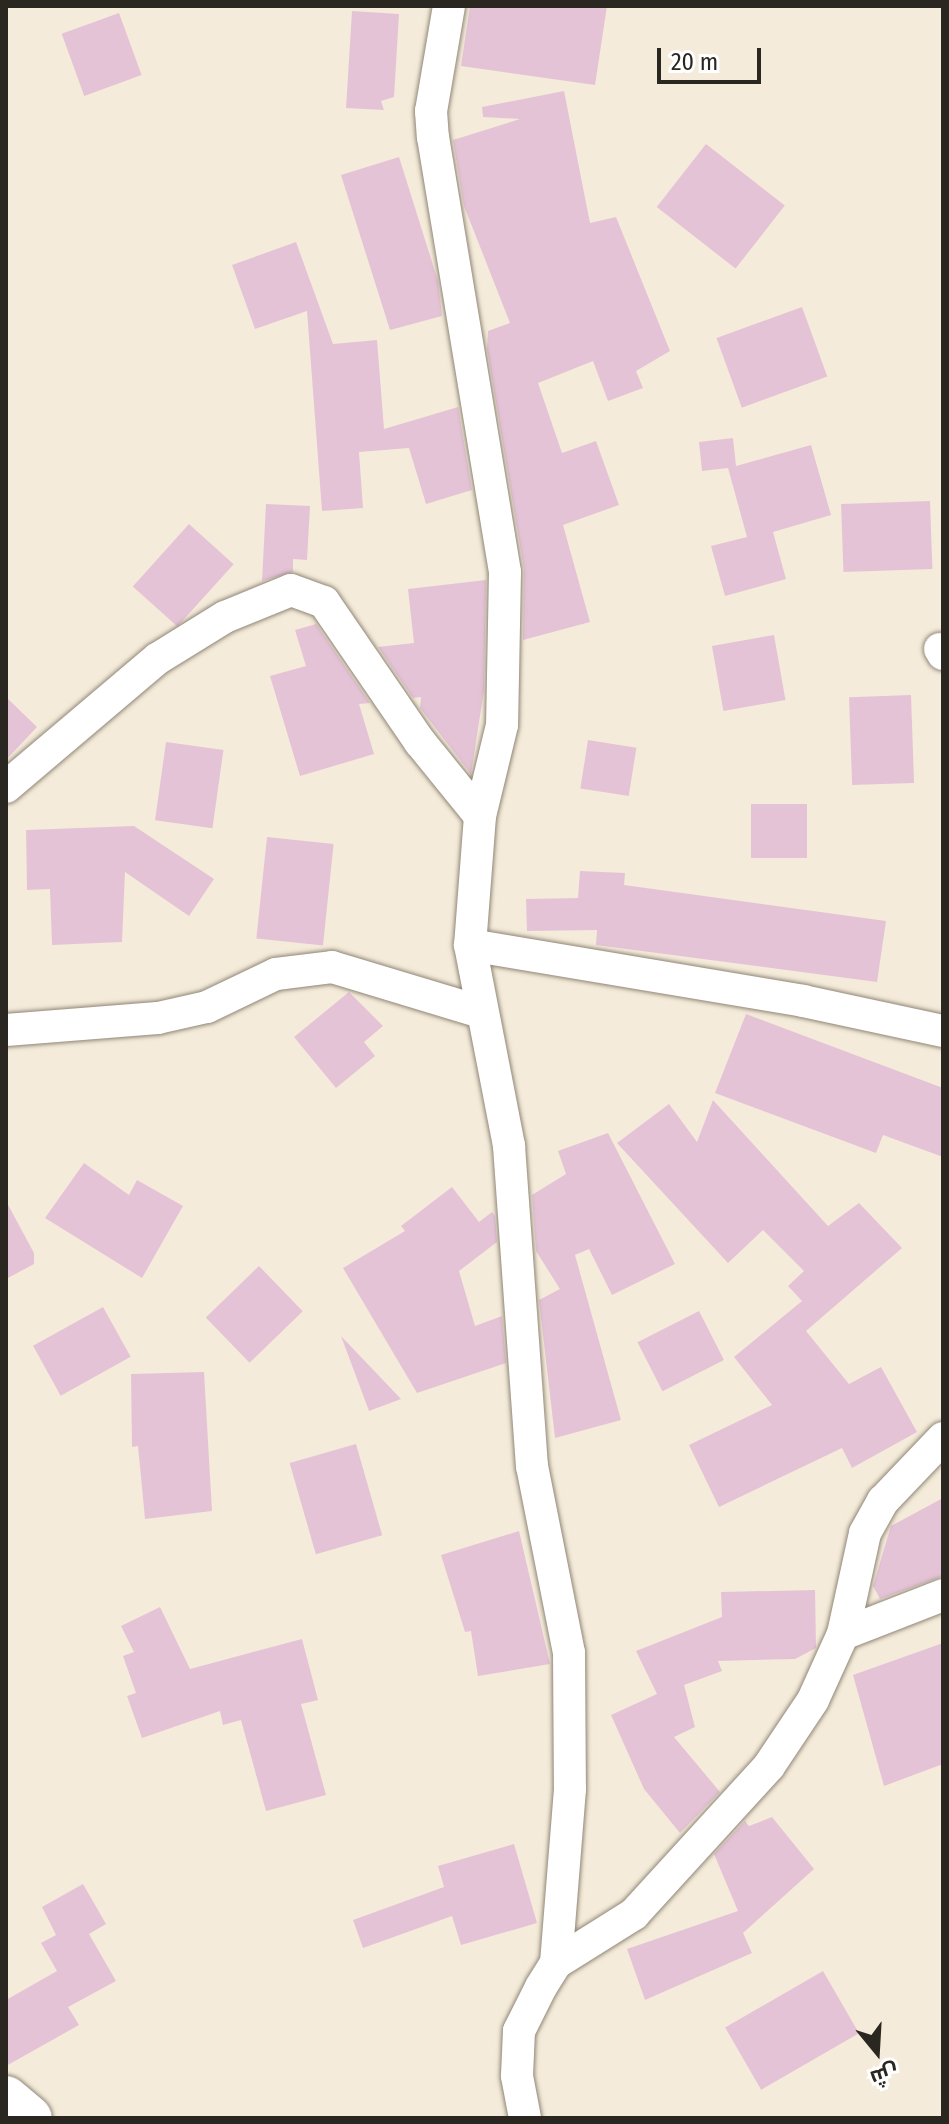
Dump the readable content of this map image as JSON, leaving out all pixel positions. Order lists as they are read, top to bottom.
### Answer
{
  "scale_bar": "20 m",
  "north": "bottom"
}
